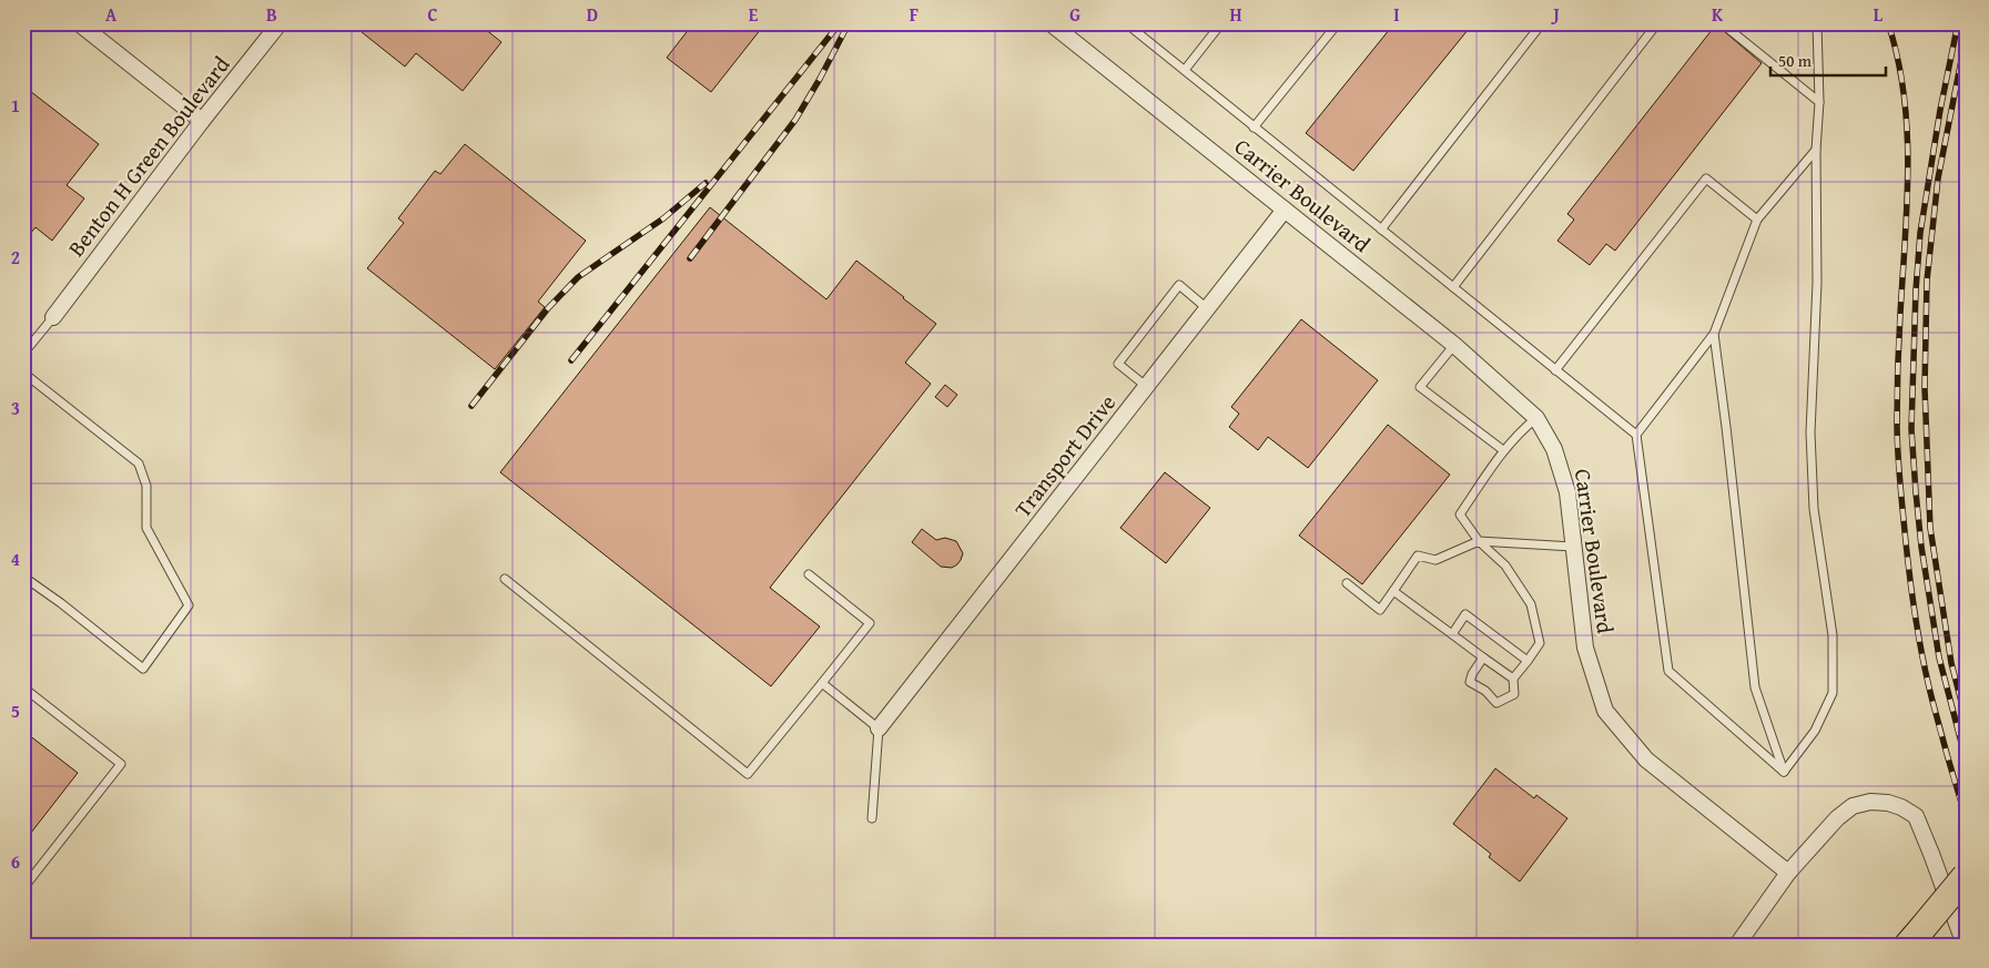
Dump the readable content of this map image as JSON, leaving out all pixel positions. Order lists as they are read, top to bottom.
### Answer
{
  "streets": {
    "street": ["Benton H Green Boulevard", "Carrier Boulevard", "Transport Drive"]
  },
  "crossings": [
    ["Carrier Boulevard", "Transport Drive"]
  ],
  "scale_bar": "50 m",
  "grid": {
    "columns": [
      "A",
      "B",
      "C",
      "D",
      "E",
      "F",
      "G",
      "H",
      "I",
      "J",
      "K",
      "L"
    ],
    "rows": [
      "1",
      "2",
      "3",
      "4",
      "5",
      "6"
    ]
  }
}
